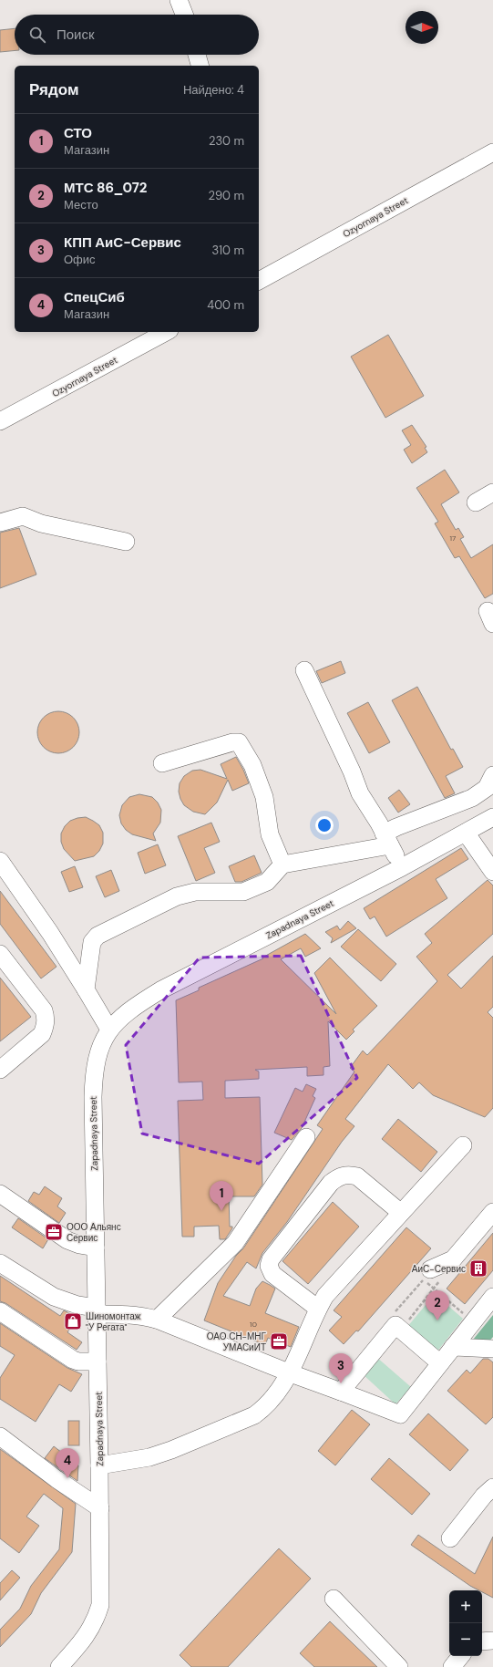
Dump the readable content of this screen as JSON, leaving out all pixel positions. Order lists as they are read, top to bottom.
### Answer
{
  "streets": {
    "street": ["Ozyornaya Street", "Zapadnaya Street"]
  },
  "places": {
    "office": ["ООО Альянс Сервис", "ОАО СН-МНГ УМАСиИТ"],
    "building": ["АиС-Сервис"],
    "shop": ["Шиномонтаж \"У Регата\""]
  },
  "house_numbers": ["17", "10"],
  "north": "right",
  "page": {
    "search": "Поиск",
    "heading": ["Рядом", "Найдено: 4"],
    "list": [
      {
        "mark": "1",
        "name": "СТО",
        "note": "Магазин",
        "value": "230 m"
      },
      {
        "mark": "2",
        "name": "МТС 86_072",
        "note": "Место",
        "value": "290 m"
      },
      {
        "mark": "3",
        "name": "КПП АиС-Сервис",
        "note": "Офис",
        "value": "310 m"
      },
      {
        "mark": "4",
        "name": "СпецСиб",
        "note": "Магазин",
        "value": "400 m"
      }
    ],
    "pins": [
      "1",
      "2",
      "3",
      "4"
    ],
    "map_buttons": ["+", "−"]
  }
}
